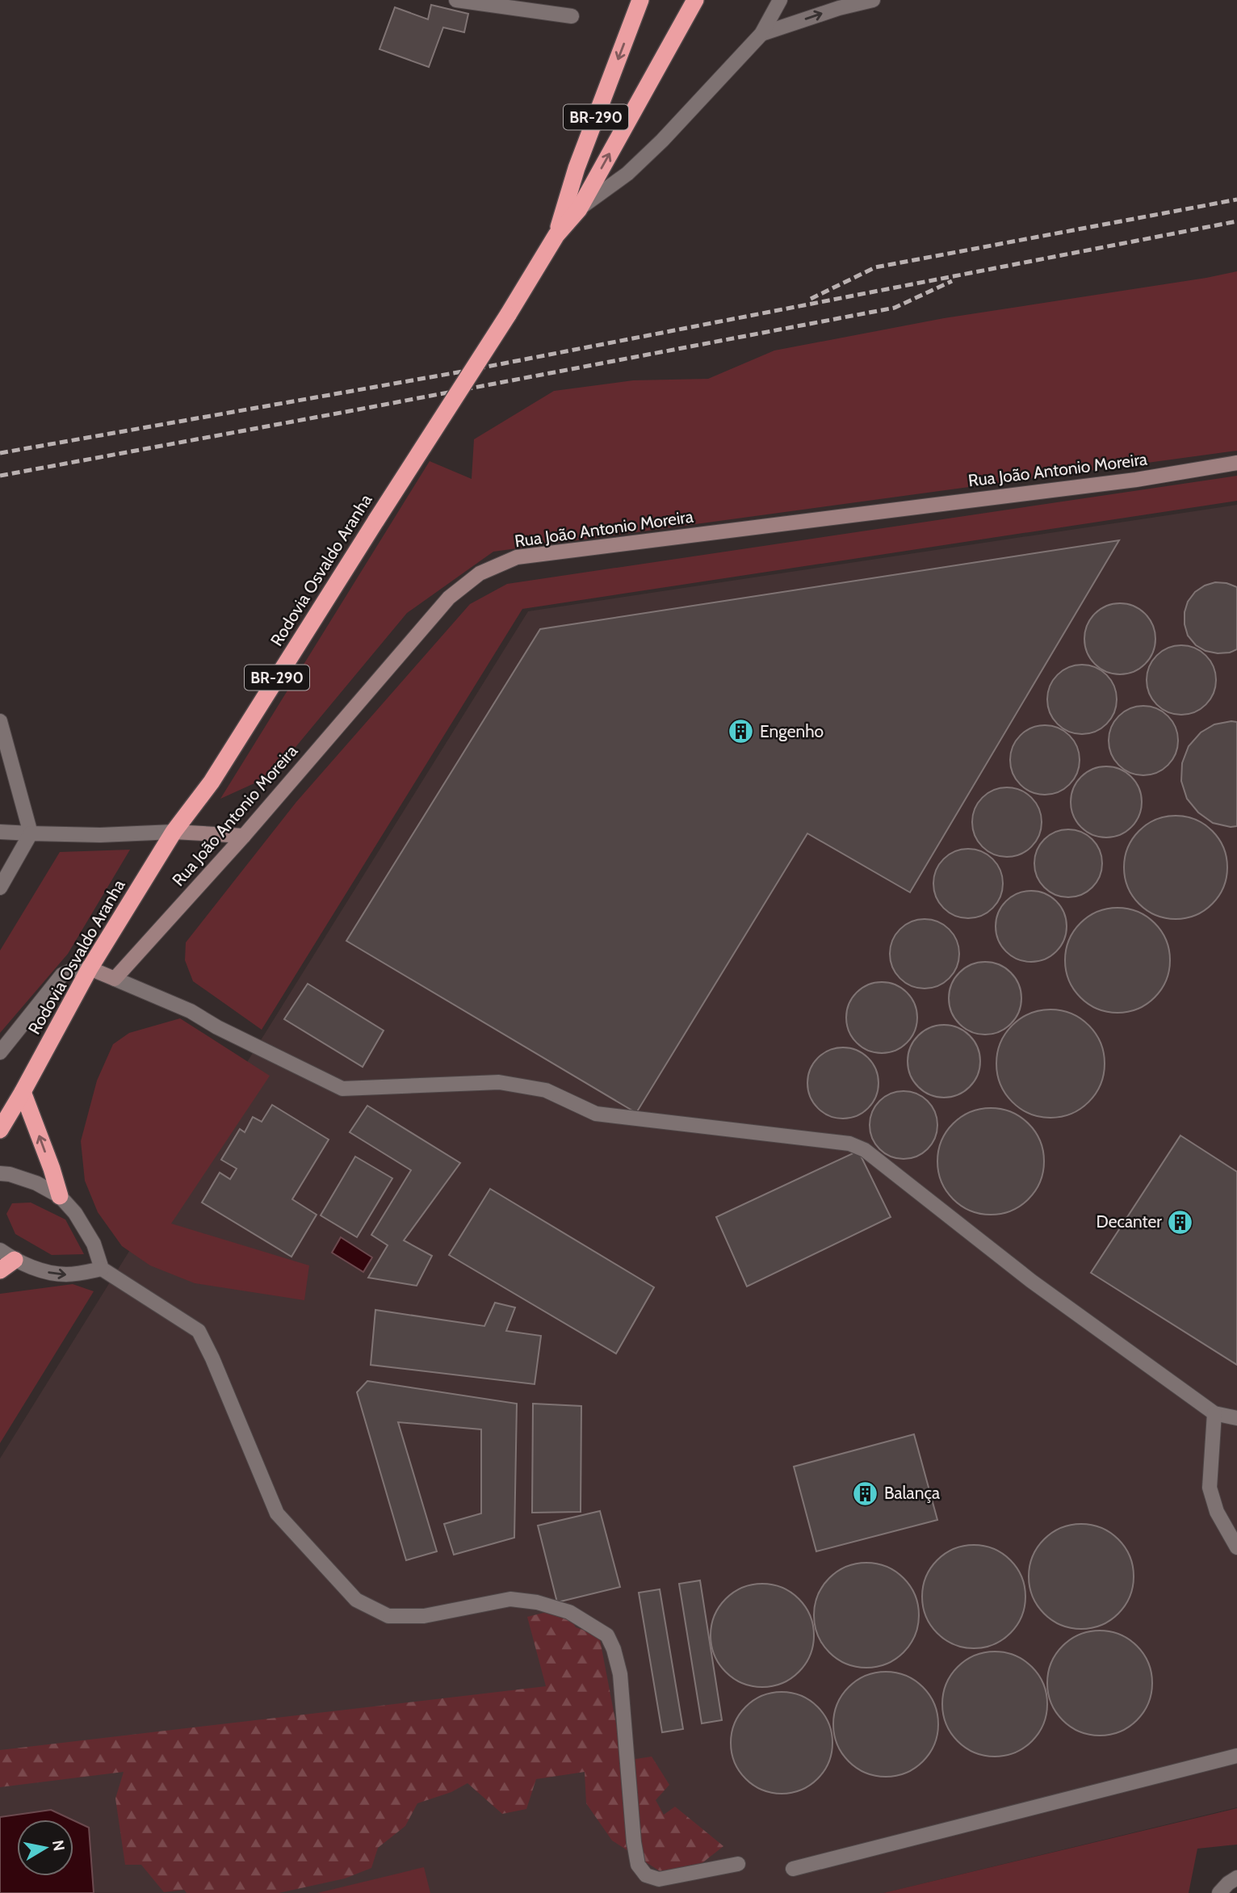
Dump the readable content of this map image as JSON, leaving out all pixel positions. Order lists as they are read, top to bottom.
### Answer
{
  "streets": {
    "highway": ["BR-290", "Rodovia Osvaldo Aranha"],
    "main road": ["Rua João Antonio Moreira"]
  },
  "places": {
    "building": ["Engenho", "Decanter", "Balança"]
  },
  "north": "right"
}
